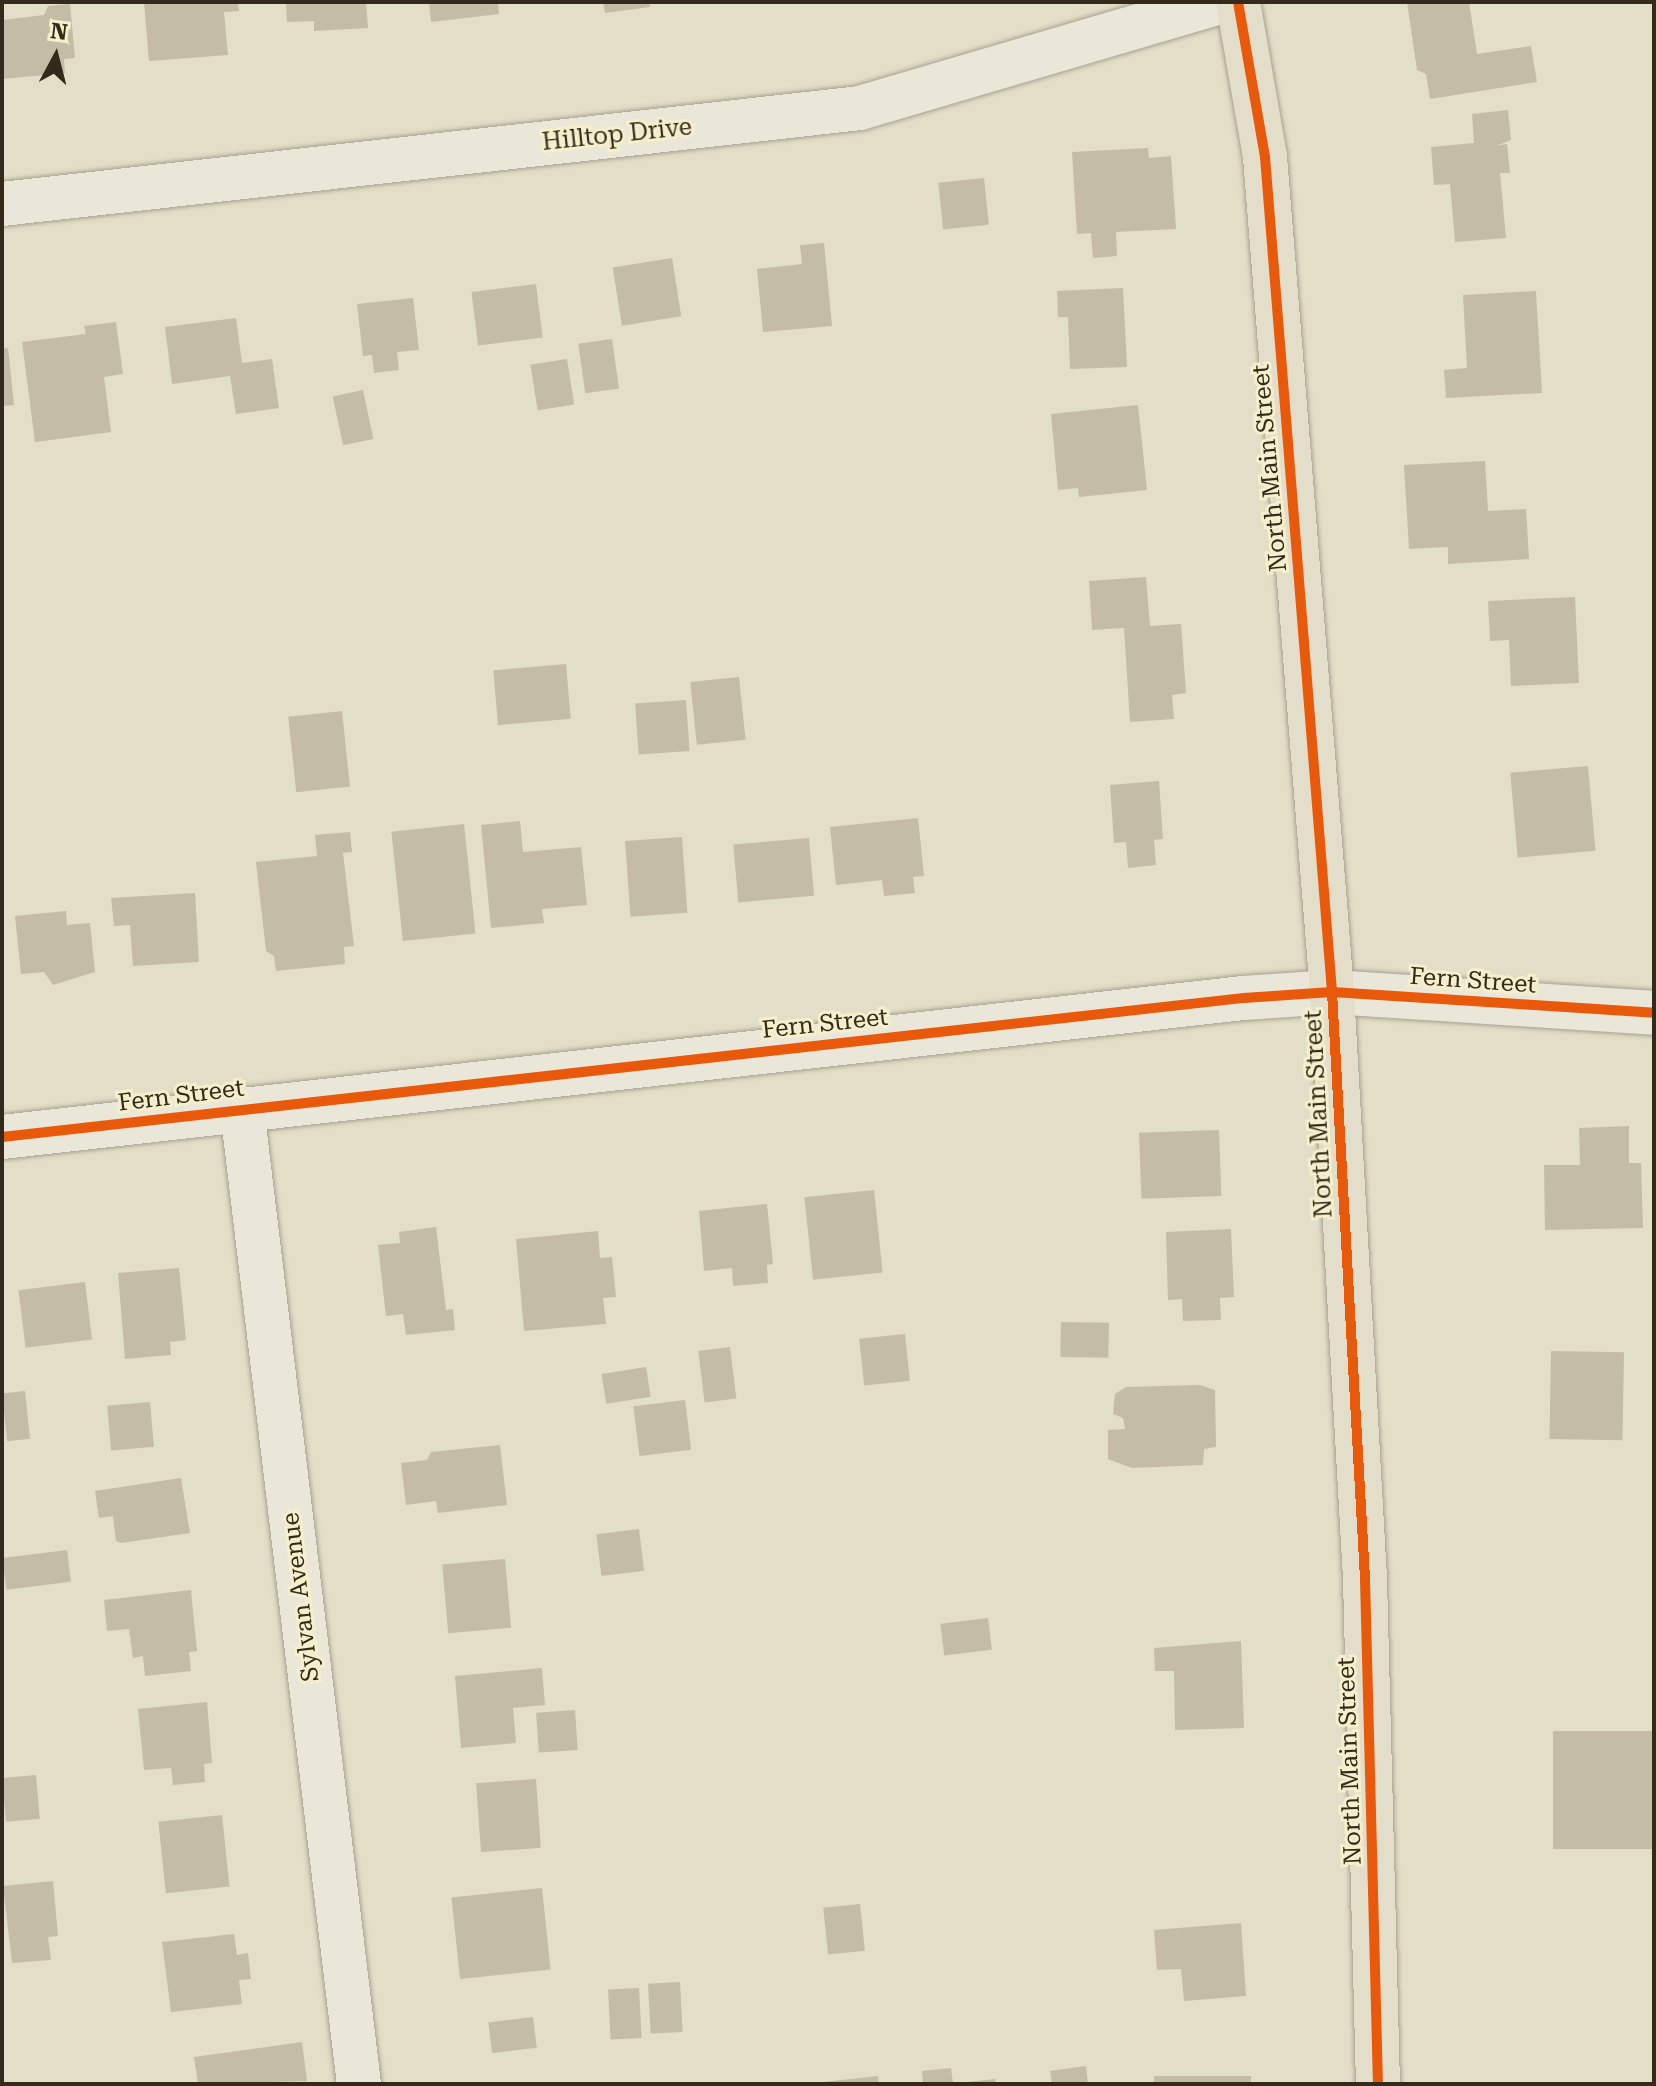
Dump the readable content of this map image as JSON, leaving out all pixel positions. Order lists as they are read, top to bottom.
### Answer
{
  "streets": {
    "main road": ["North Main Street"],
    "street": ["Hilltop Drive", "Fern Street", "Sylvan Avenue"]
  },
  "crossings": [
    ["North Main Street", "Fern Street"],
    ["Fern Street", "Sylvan Avenue"]
  ],
  "north": "top"
}
